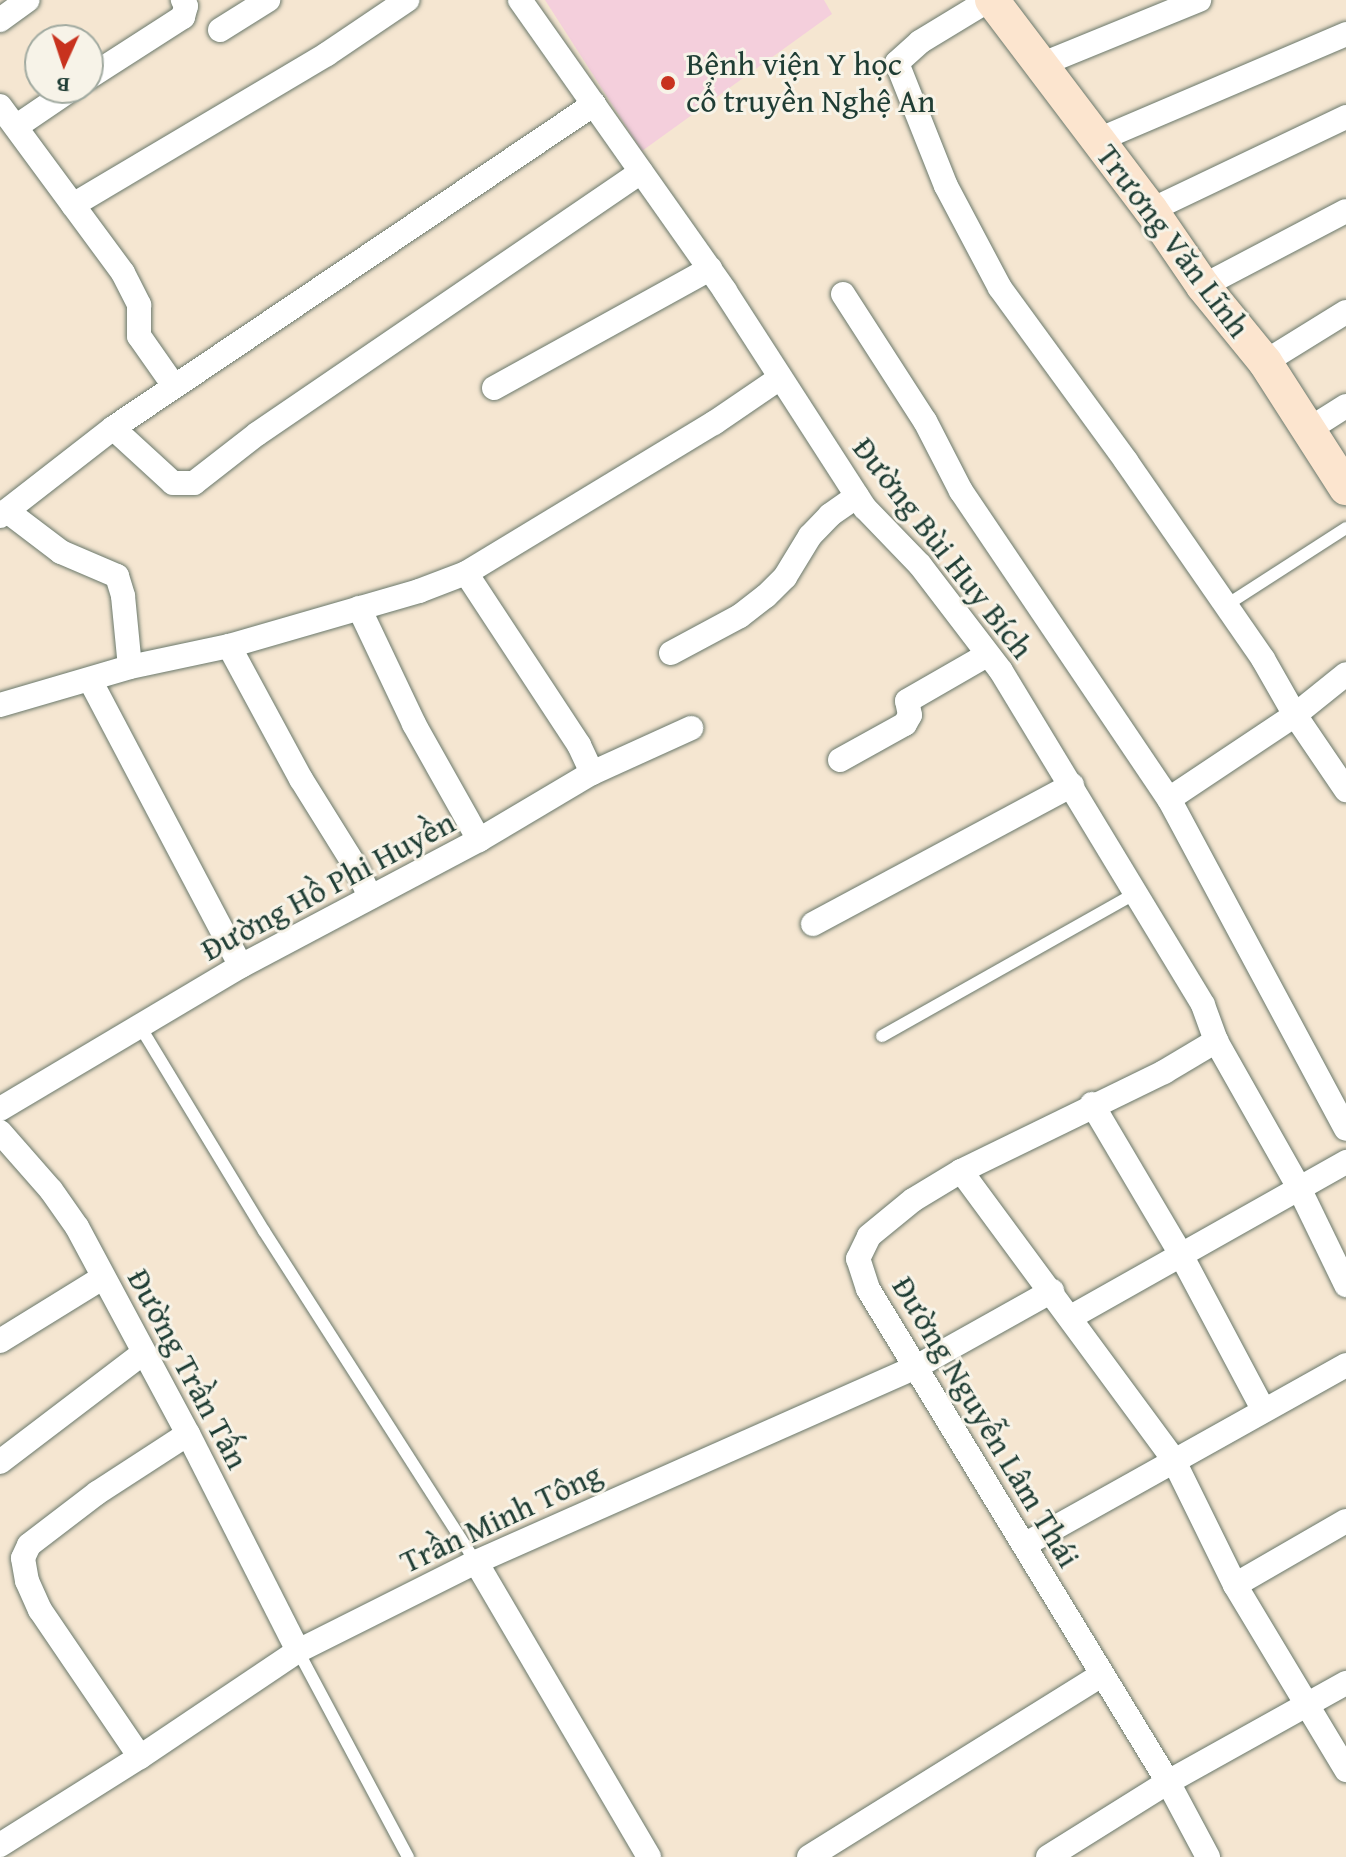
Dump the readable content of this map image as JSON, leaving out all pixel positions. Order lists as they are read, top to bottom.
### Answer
{
  "streets": {
    "street": [
      "Trương Văn Lĩnh",
      "Đường Bùi Huy Bích",
      "Đường Hồ Phi Huyền",
      "Đường Trần Tấn",
      "Đường Nguyễn Lâm Thái",
      "Trần Minh Tông"
    ]
  },
  "crossings": [
    ["Đường Bùi Huy Bích", "Đường Nguyễn Lâm Thái"],
    ["Đường Trần Tấn", "Trần Minh Tông"],
    ["Đường Nguyễn Lâm Thái", "Trần Minh Tông"]
  ],
  "places": ["Bệnh viện Y học cổ truyền Nghệ An"],
  "north": "bottom"
}
